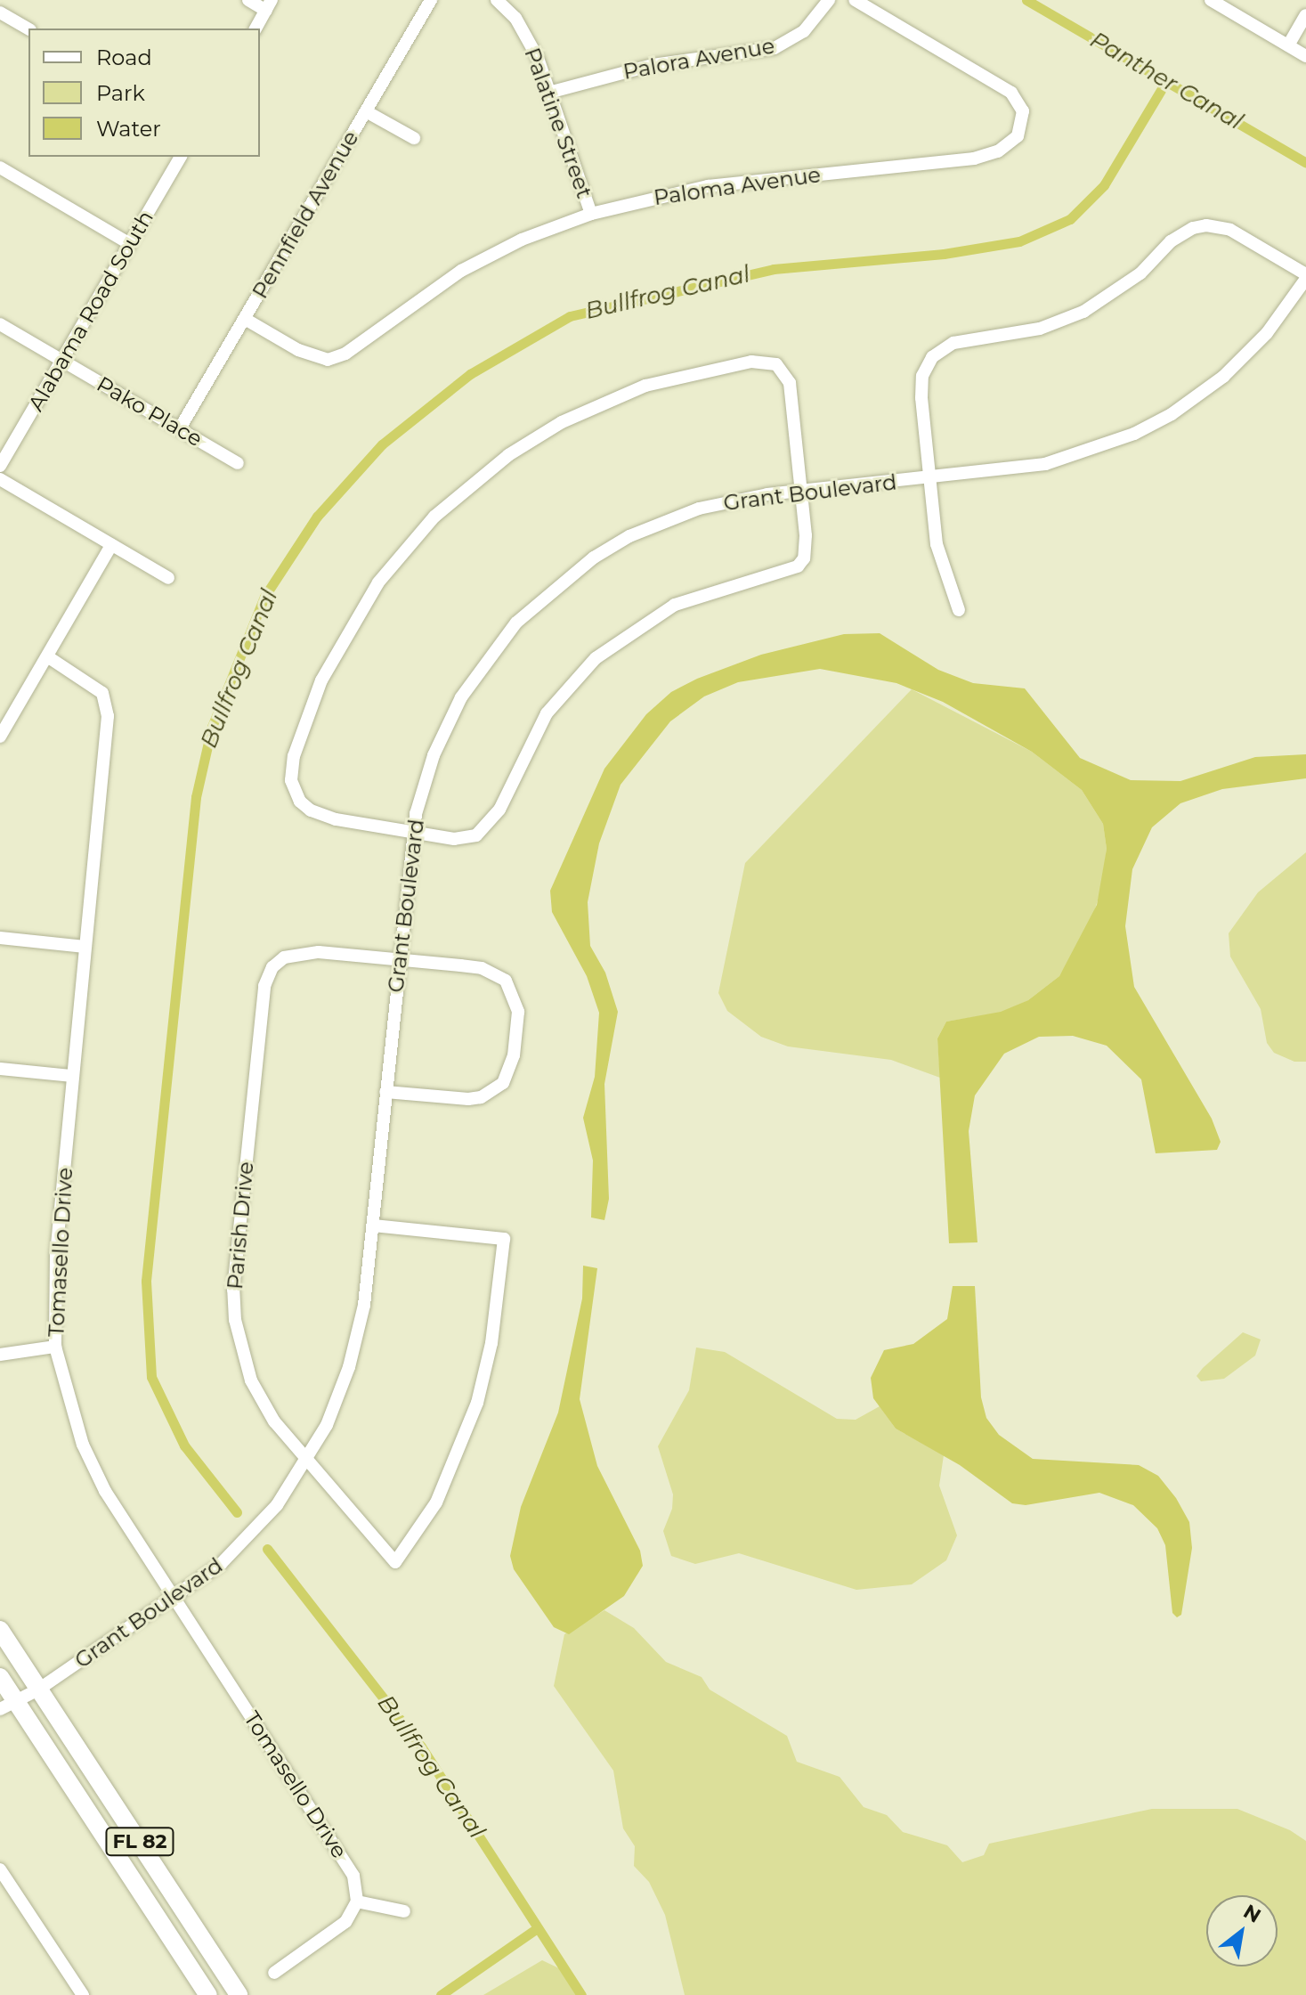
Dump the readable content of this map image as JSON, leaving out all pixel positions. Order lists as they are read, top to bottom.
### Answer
{
  "streets": {
    "highway": ["FL 82"],
    "street": [
      "Palora Avenue",
      "Palatine Street",
      "Paloma Avenue",
      "Pennfield Avenue",
      "Alabama Road South",
      "Pako Place",
      "Grant Boulevard",
      "Parish Drive",
      "Tomasello Drive"
    ]
  },
  "crossings": [
    ["Palora Avenue", "Palatine Street"],
    ["Palatine Street", "Paloma Avenue"],
    ["Paloma Avenue", "Pennfield Avenue"],
    ["Pennfield Avenue", "Pako Place"],
    ["Alabama Road South", "Pako Place"],
    ["Grant Boulevard", "Parish Drive"],
    ["Grant Boulevard", "Tomasello Drive"],
    ["Grant Boulevard", "FL 82"]
  ],
  "water": ["Panther Canal", "Bullfrog Canal"],
  "legend": ["Road", "Park", "Water"],
  "north": "top right"
}
